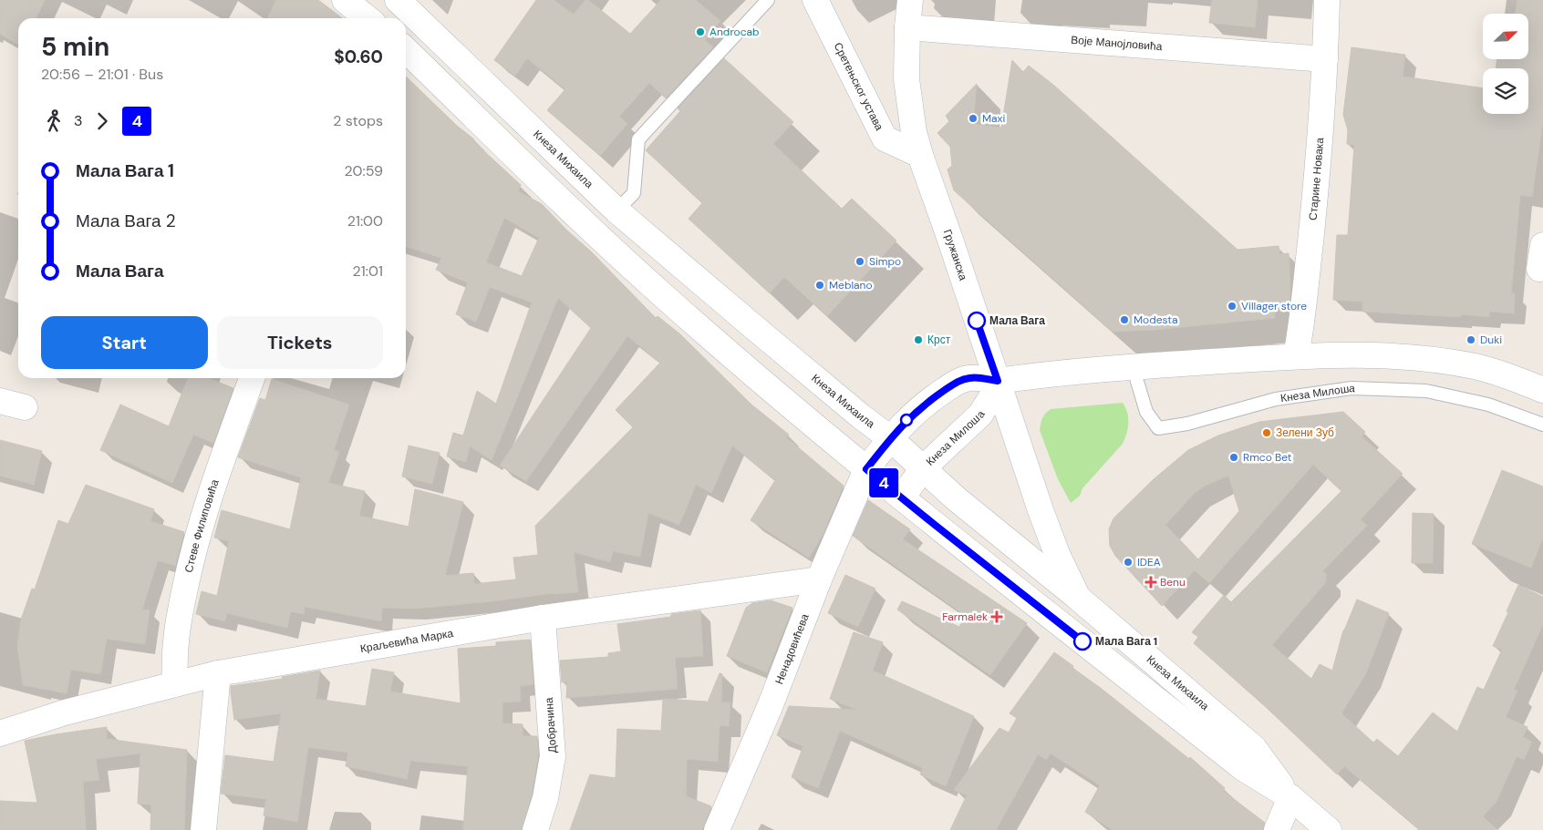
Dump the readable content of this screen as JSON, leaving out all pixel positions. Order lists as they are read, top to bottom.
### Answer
{
  "streets": {
    "street": [
      "Воје Манојловића",
      "Сретењског устава",
      "Кнеза Михаила",
      "Старине Новака",
      "Гружанска",
      "Кнеза Милоша",
      "Стеве Филиповића",
      "Краљевића Марка",
      "Ненадовићева",
      "Добрачина"
    ]
  },
  "crossings": [
    ["Воје Манојловића", "Старине Новака"],
    ["Воје Манојловића", "Гружанска"],
    ["Сретењског устава", "Гружанска"],
    ["Кнеза Михаила", "Гружанска"],
    ["Кнеза Михаила", "Кнеза Милоша"],
    ["Кнеза Михаила", "Ненадовићева"],
    ["Гружанска", "Кнеза Милоша"],
    ["Стеве Филиповића", "Краљевића Марка"],
    ["Краљевића Марка", "Ненадовићева"],
    ["Краљевића Марка", "Добрачина"]
  ],
  "places": {
    "other": [
      "Androcab",
      "Maxi",
      "Simpo",
      "Meblano",
      "Villager store",
      "Modesta",
      "Мала Вага",
      "Крст",
      "Duki",
      "Зелени Зуб",
      "Rmco Bet",
      "IDEA",
      "Мала Вага 1"
    ],
    "health": ["Benu", "Farmalek"]
  },
  "lines": ["bus line 4"],
  "north": "top right",
  "page": {
    "on_map": "4",
    "heading": ["5 min", "20:56 – 21:01 · Bus", "$0.60"],
    "legs": ["3", "4", "2 stops"],
    "list": [
      {
        "name": "Мала Вага 1",
        "value": "20:59"
      },
      {
        "name": "Мала Вага 2",
        "value": "21:00"
      },
      {
        "name": "Мала Вага",
        "value": "21:01"
      }
    ],
    "buttons": ["Start", "Tickets"]
  }
}
